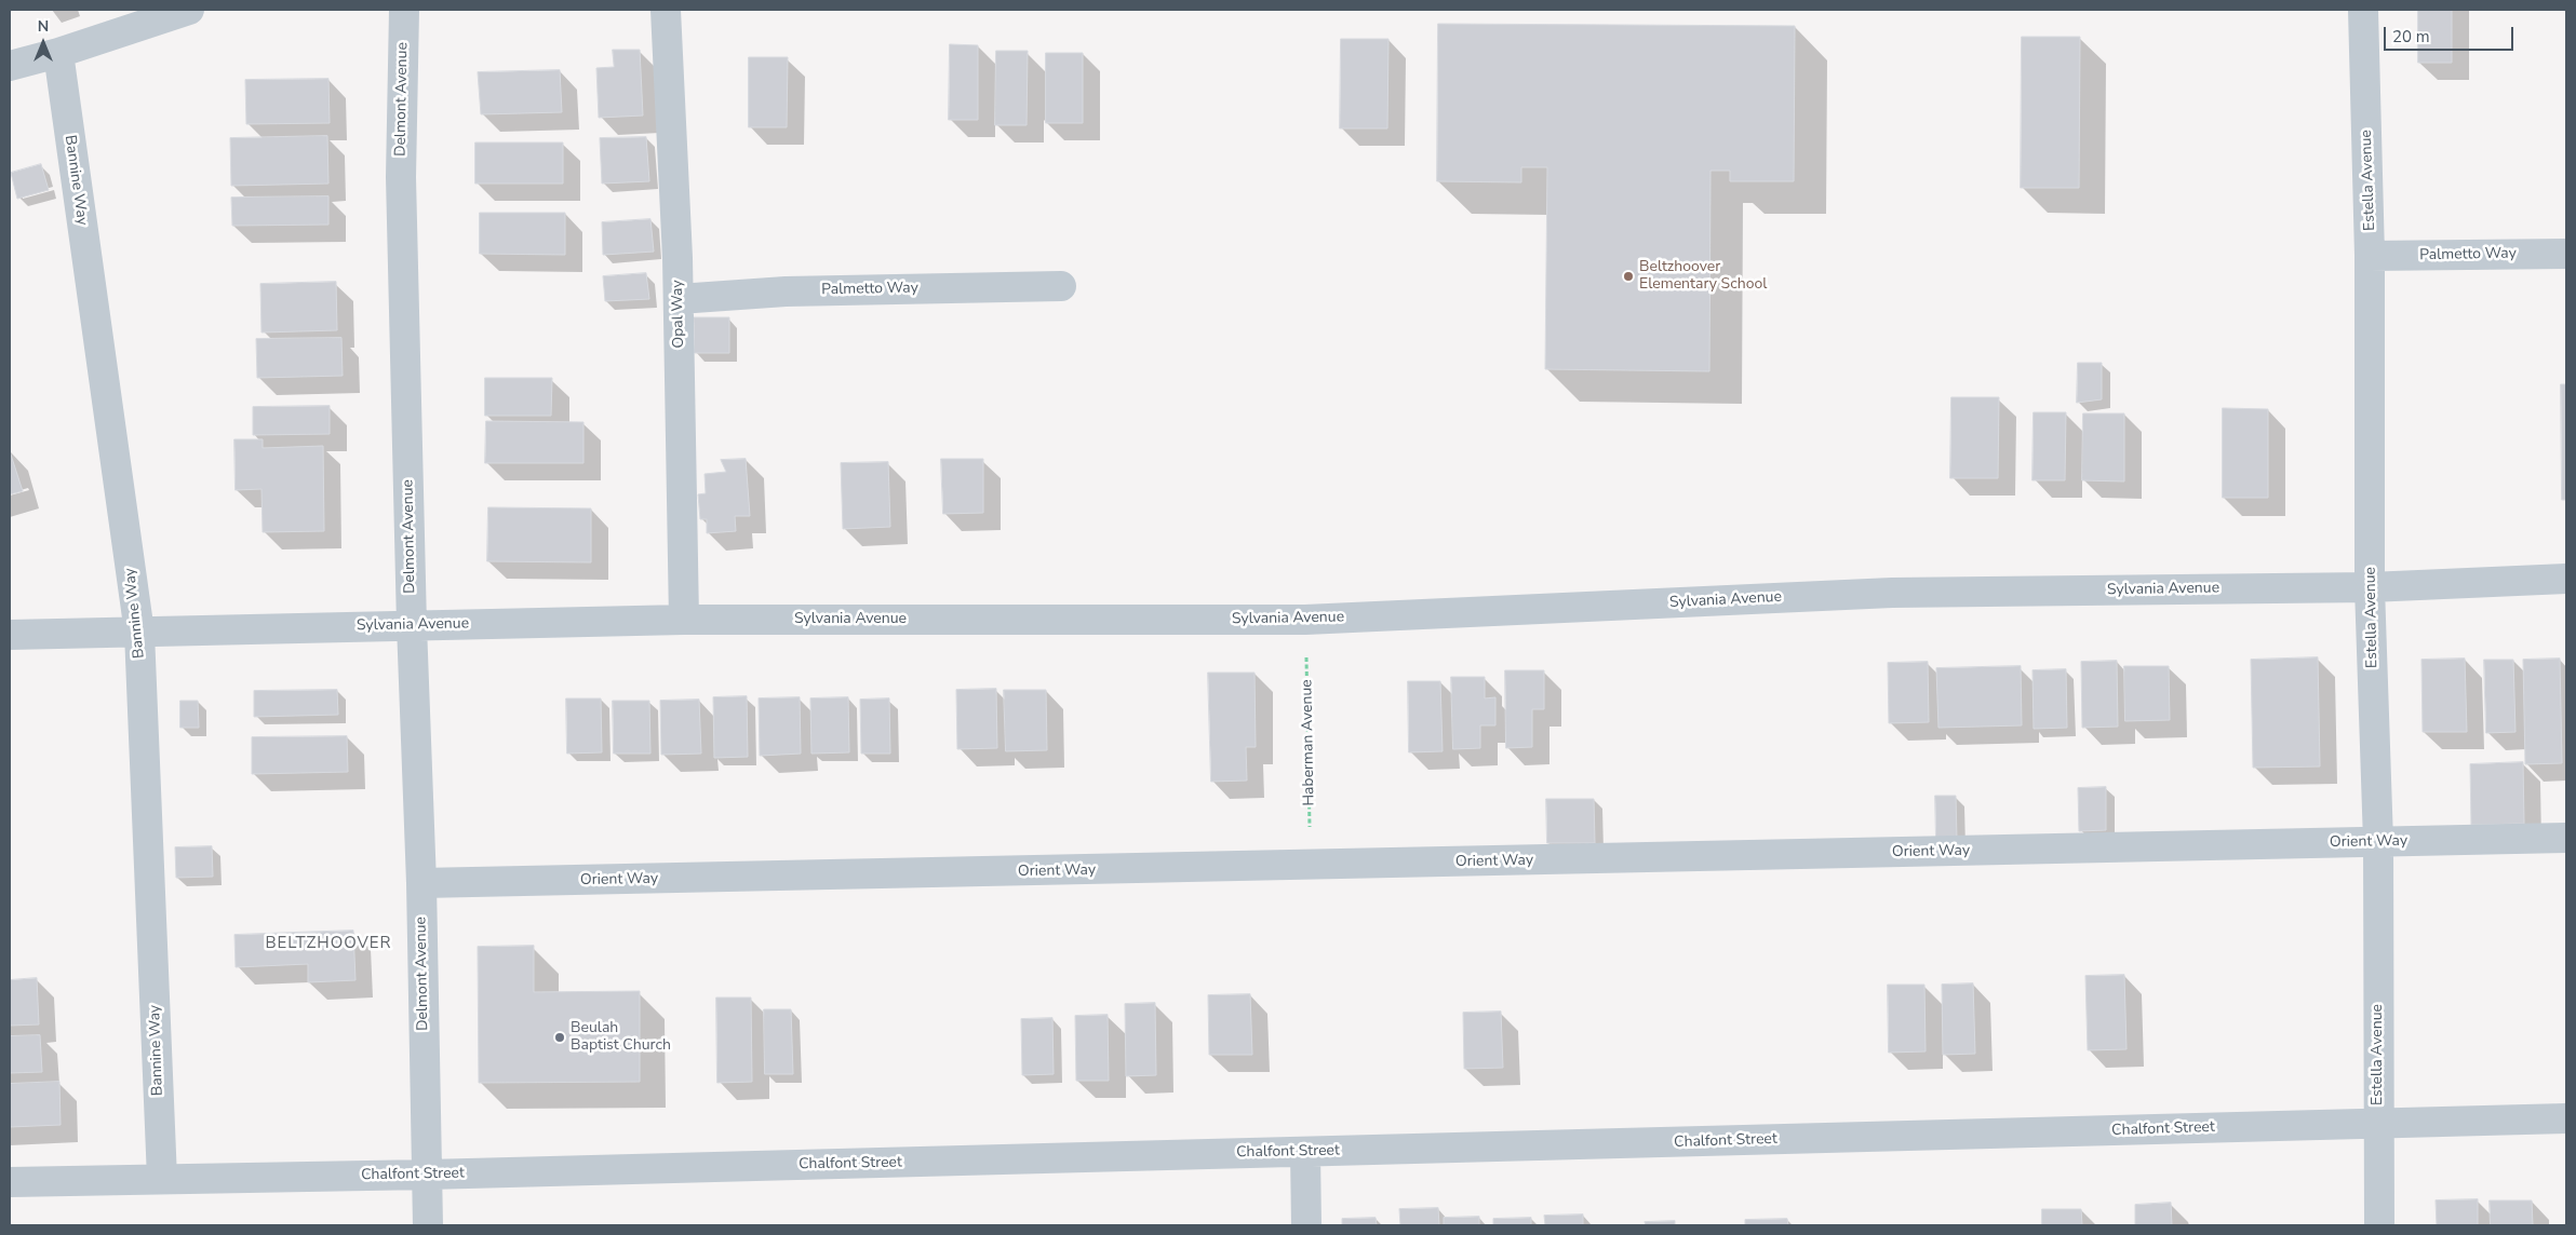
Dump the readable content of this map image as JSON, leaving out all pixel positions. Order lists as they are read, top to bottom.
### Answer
{
  "streets": {
    "street": [
      "Delmont Avenue",
      "Bannine Way",
      "Estella Avenue",
      "Palmetto Way",
      "Opal Way",
      "Sylvania Avenue",
      "Orient Way",
      "Chalfont Street"
    ],
    "path": ["Haberman Avenue"]
  },
  "crossings": [
    ["Delmont Avenue", "Sylvania Avenue"],
    ["Delmont Avenue", "Orient Way"],
    ["Delmont Avenue", "Chalfont Street"],
    ["Bannine Way", "Sylvania Avenue"],
    ["Bannine Way", "Chalfont Street"],
    ["Estella Avenue", "Palmetto Way"],
    ["Estella Avenue", "Sylvania Avenue"],
    ["Estella Avenue", "Orient Way"],
    ["Estella Avenue", "Chalfont Street"],
    ["Palmetto Way", "Opal Way"],
    ["Opal Way", "Sylvania Avenue"],
    ["Sylvania Avenue", "Haberman Avenue"],
    ["Haberman Avenue", "Orient Way"]
  ],
  "districts": ["BELTZHOOVER"],
  "places": ["Beltzhoover Elementary School", "Beulah Baptist Church"],
  "scale_bar": "20 m",
  "north": "top"
}
